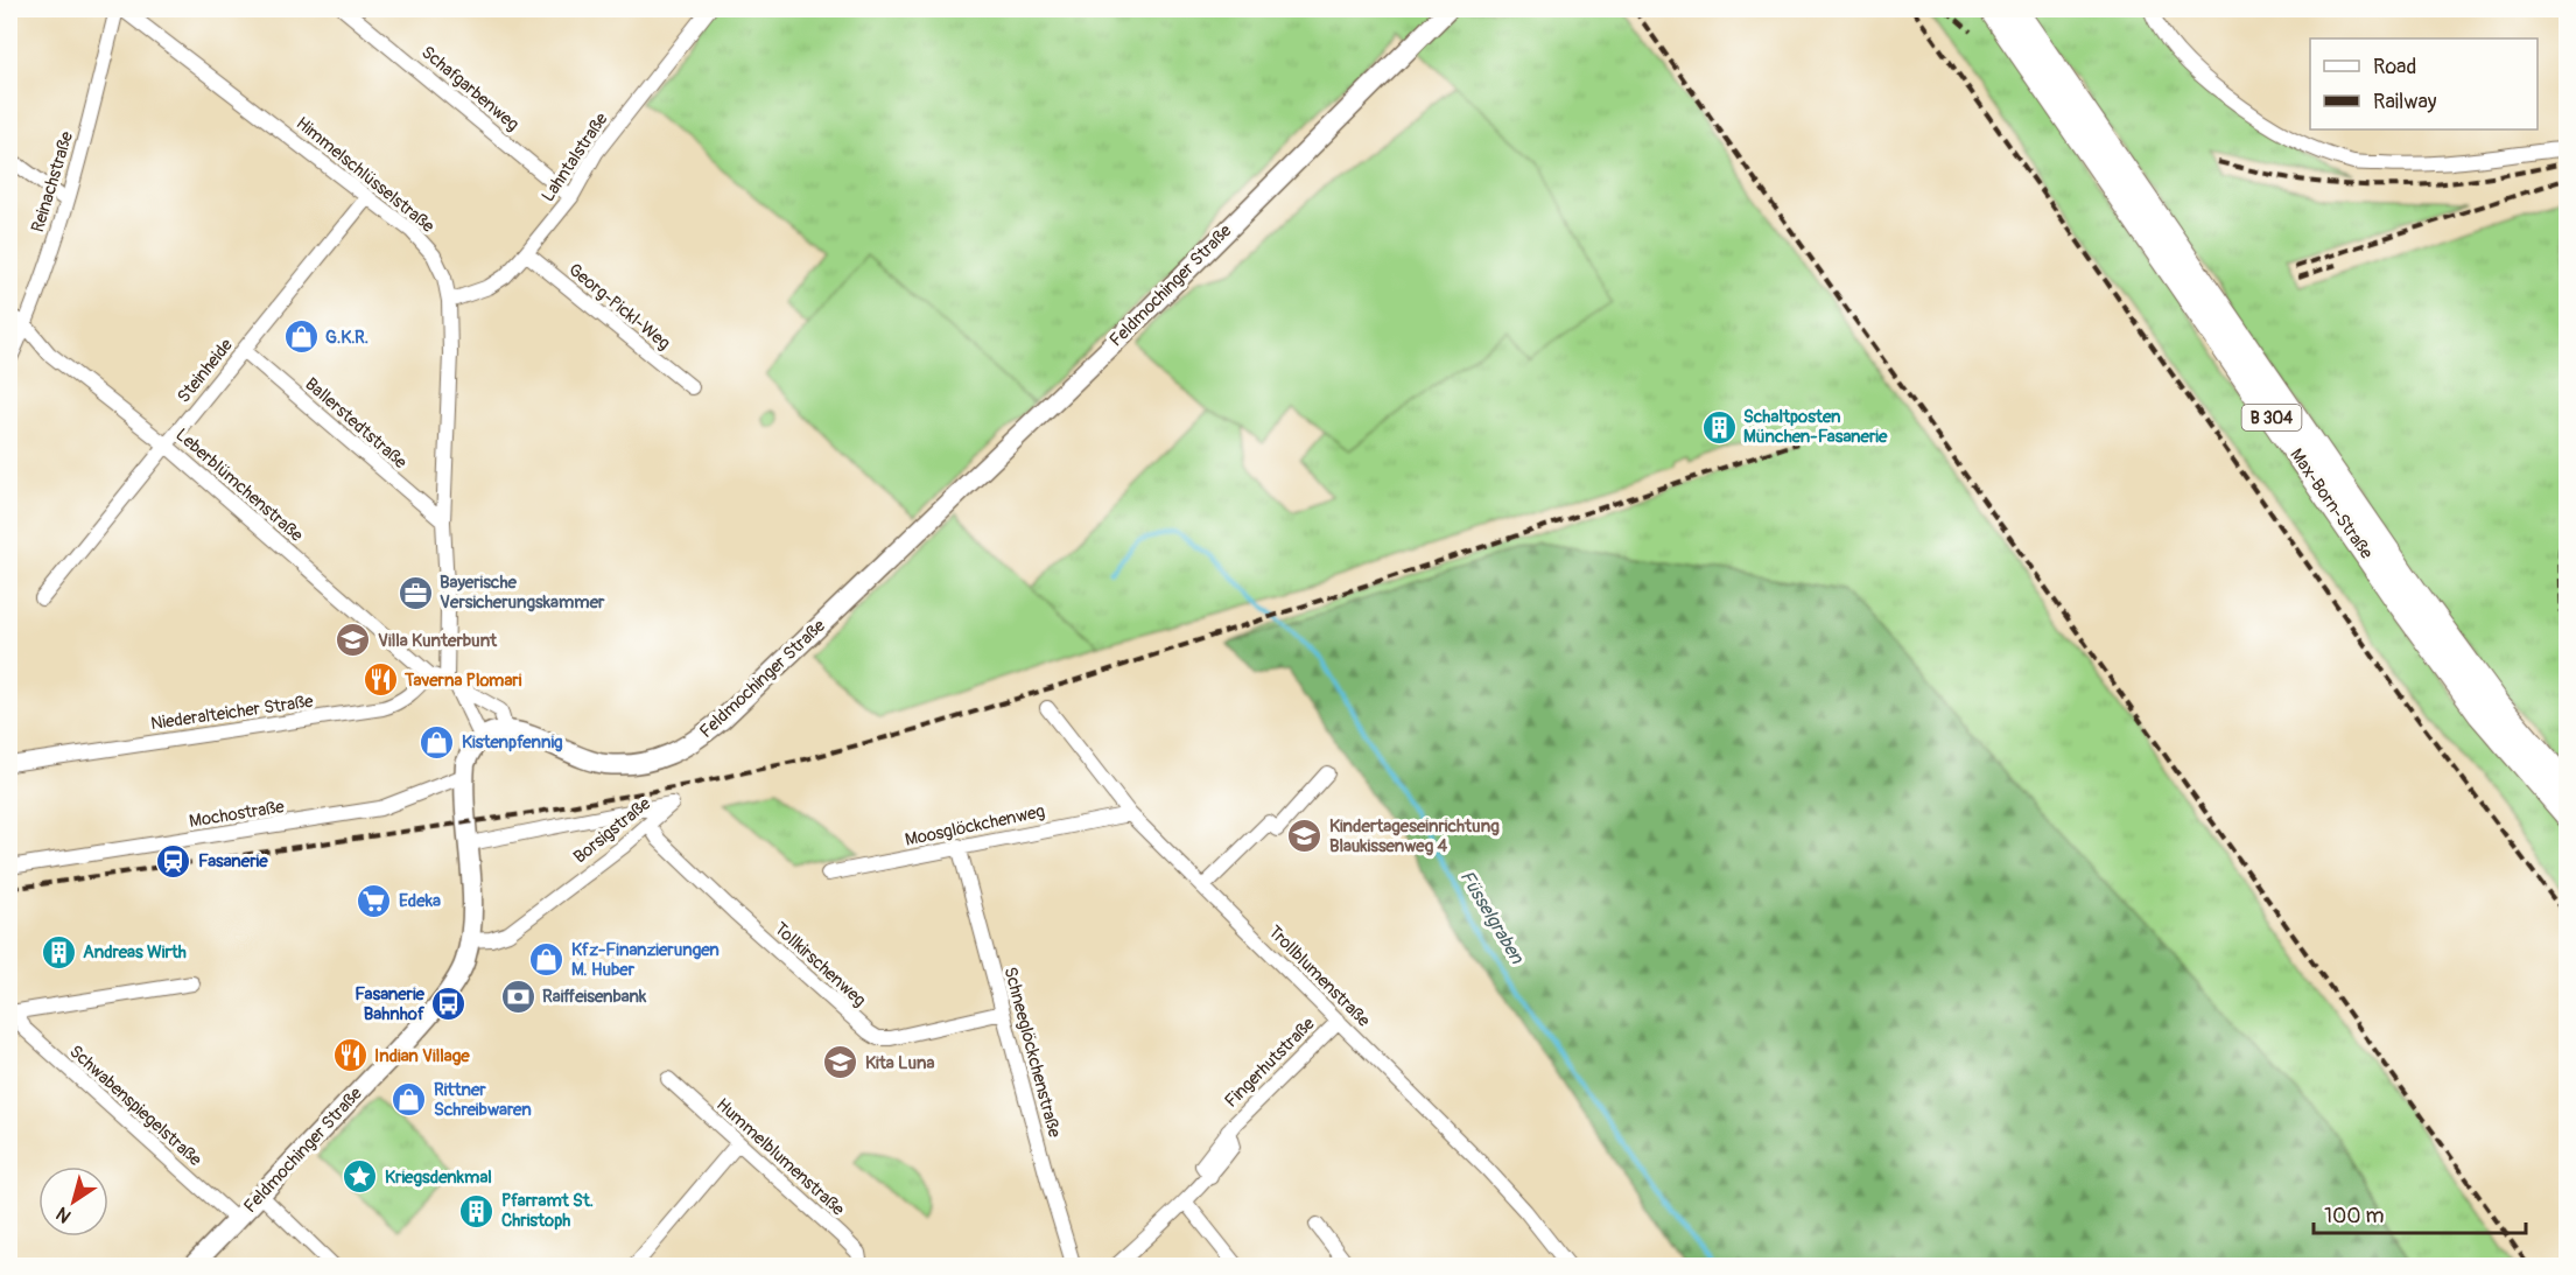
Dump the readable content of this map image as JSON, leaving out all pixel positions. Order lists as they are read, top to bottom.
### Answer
{
  "streets": {
    "main road": ["Feldmochinger Straße", "B 304", "Max-Born-Straße"],
    "street": [
      "Schafgarbenweg",
      "Lahntalstraße",
      "Himmelschlüsselstraße",
      "Reinachstraße",
      "Georg-Pickl-Weg",
      "Steinheide",
      "Ballerstedtstraße",
      "Leberblümchenstraße",
      "Niederalteicher Straße",
      "Mochostraße",
      "Moosglöckchenweg",
      "Borsigstraße",
      "Tollkirschenweg",
      "Trollblumenstraße",
      "Schneeglöckchenstraße",
      "Fingerhutstraße",
      "Schwabenspiegelstraße",
      "Hummelblumenstraße"
    ]
  },
  "crossings": [
    ["Schafgarbenweg", "Lahntalstraße"],
    ["Lahntalstraße", "Himmelschlüsselstraße"],
    ["Lahntalstraße", "Georg-Pickl-Weg"],
    ["Himmelschlüsselstraße", "Steinheide"],
    ["Himmelschlüsselstraße", "Ballerstedtstraße"],
    ["Reinachstraße", "Leberblümchenstraße"],
    ["Feldmochinger Straße", "Mochostraße"],
    ["Feldmochinger Straße", "Borsigstraße"],
    ["Feldmochinger Straße", "Schwabenspiegelstraße"],
    ["Steinheide", "Ballerstedtstraße"],
    ["Steinheide", "Leberblümchenstraße"],
    ["Leberblümchenstraße", "Niederalteicher Straße"],
    ["Moosglöckchenweg", "Trollblumenstraße"],
    ["Moosglöckchenweg", "Schneeglöckchenstraße"],
    ["Borsigstraße", "Tollkirschenweg"],
    ["Tollkirschenweg", "Schneeglöckchenstraße"],
    ["Trollblumenstraße", "Fingerhutstraße"]
  ],
  "water": ["Füsselgraben"],
  "places": {
    "shop": [
      "G.K.R.",
      "Kistenpfennig",
      "Kfz-Finanzierungen M. Huber",
      "Rittner Schreibwaren"
    ],
    "building": ["Schaltposten München-Fasanerie", "Andreas Wirth", "Pfarramt St. Christoph"],
    "office": ["Bayerische Versicherungskammer"],
    "school or university": ["Villa Kunterbunt", "Kindertageseinrichtung Blaukissenweg 4", "Kita Luna"],
    "restaurant": ["Taverna Plomari", "Indian Village"],
    "station": ["Fasanerie"],
    "supermarket": ["Edeka"],
    "bank": ["Raiffeisenbank"],
    "bus stop": ["Fasanerie Bahnhof"],
    "place": ["Kriegsdenkmal"]
  },
  "legend": ["Road", "Railway"],
  "scale_bar": "100 m",
  "north": "bottom left"
}
